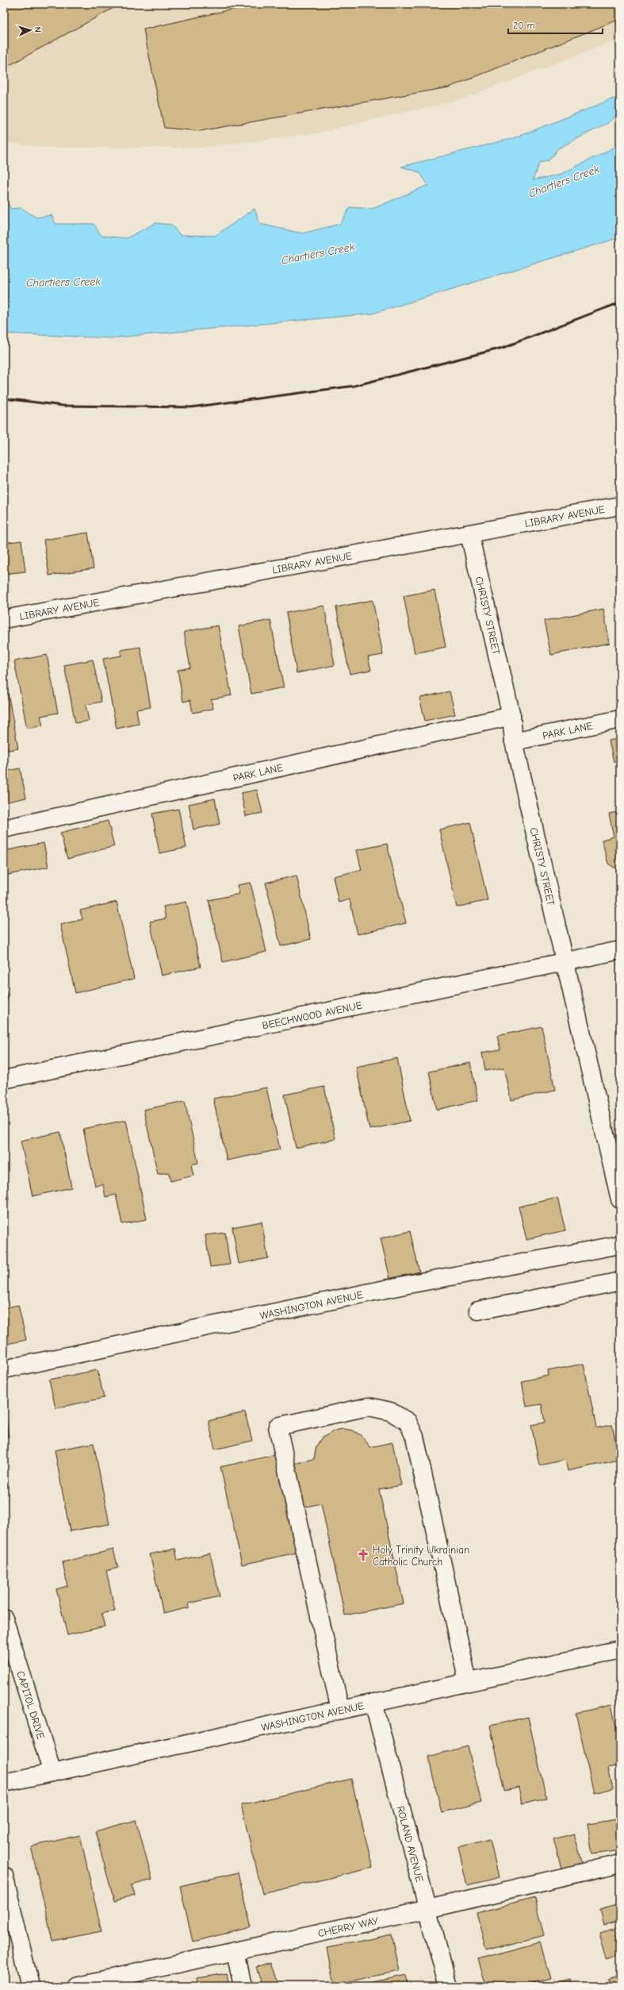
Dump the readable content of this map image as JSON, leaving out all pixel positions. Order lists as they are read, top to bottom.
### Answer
{
  "streets": {
    "street": [
      "LIBRARY AVENUE",
      "CHRISTY STREET",
      "PARK LANE",
      "BEECHWOOD AVENUE",
      "WASHINGTON AVENUE",
      "CAPITOL DRIVE",
      "ROLAND AVENUE",
      "CHERRY WAY"
    ]
  },
  "crossings": [
    ["LIBRARY AVENUE", "CHRISTY STREET"],
    ["CHRISTY STREET", "PARK LANE"],
    ["CHRISTY STREET", "BEECHWOOD AVENUE"],
    ["WASHINGTON AVENUE", "CAPITOL DRIVE"],
    ["WASHINGTON AVENUE", "ROLAND AVENUE"],
    ["ROLAND AVENUE", "CHERRY WAY"]
  ],
  "water": ["Chartiers Creek"],
  "places": {
    "church": ["Holy Trinity Ukrainian Catholic Church"]
  },
  "scale_bar": "20 m",
  "north": "right"
}
